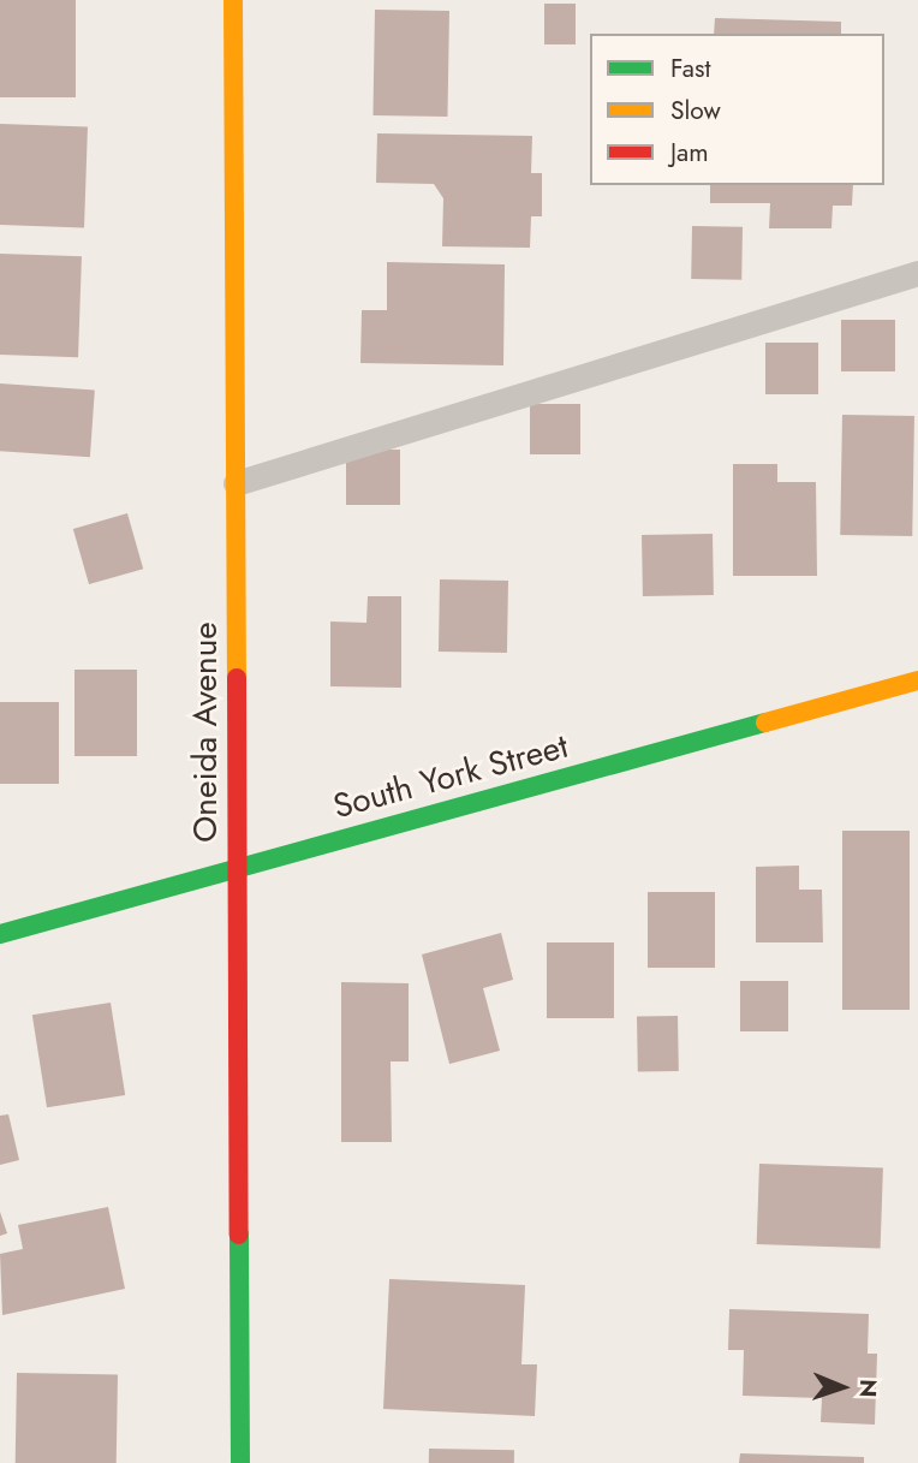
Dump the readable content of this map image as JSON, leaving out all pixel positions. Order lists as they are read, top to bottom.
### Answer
{
  "streets": {
    "street": ["Oneida Avenue", "South York Street"]
  },
  "crossings": [
    ["Oneida Avenue", "South York Street"]
  ],
  "legend": ["Fast", "Slow", "Jam"],
  "north": "right"
}
